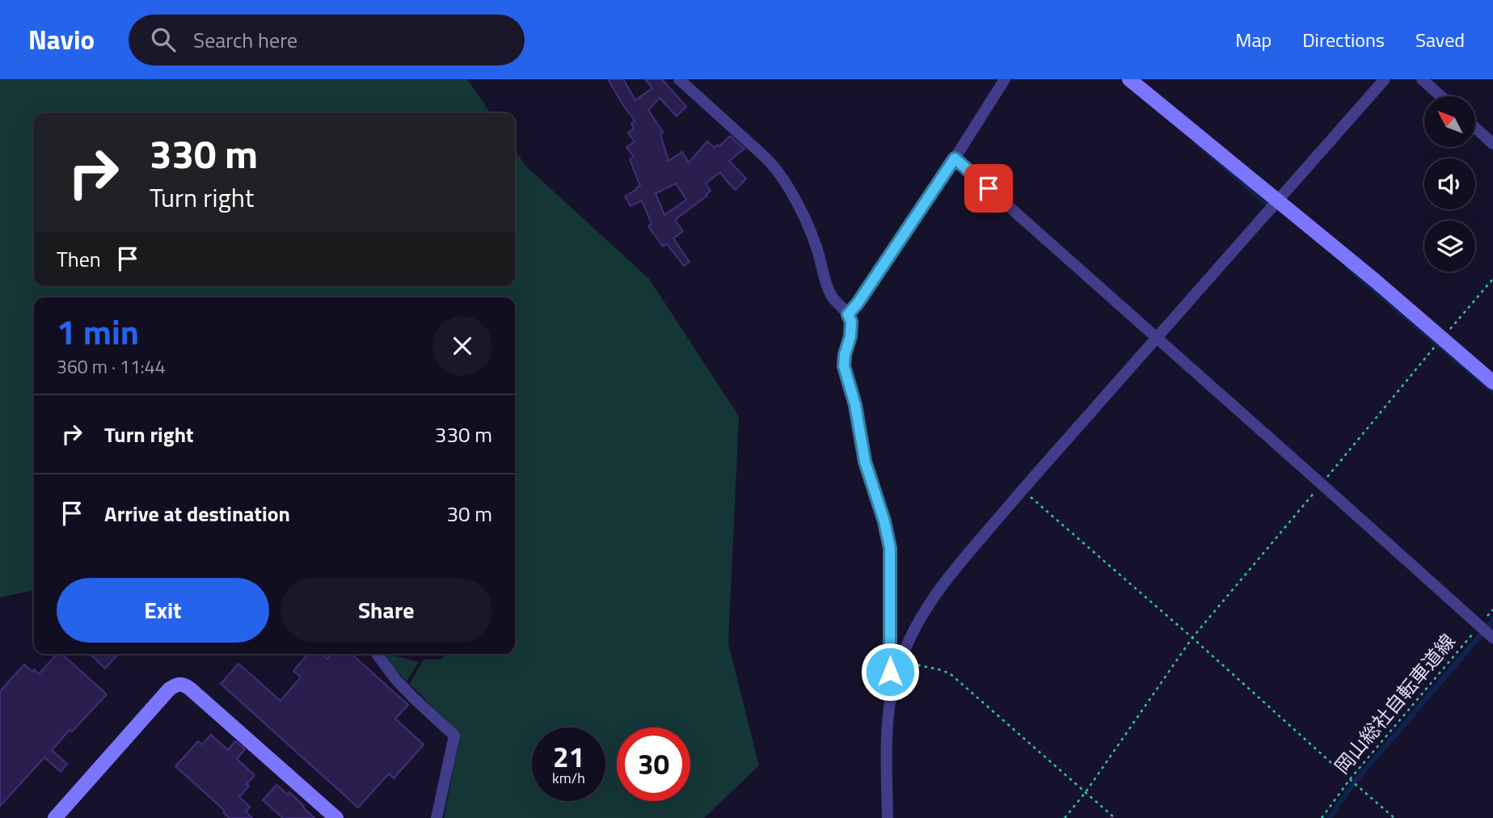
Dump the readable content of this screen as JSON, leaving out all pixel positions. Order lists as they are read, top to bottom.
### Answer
{
  "streets": {
    "path": ["岡山総社自転車道線"]
  },
  "north": "top left",
  "page": {
    "header": "Navio",
    "search": "Search here",
    "nav": ["Map", "Directions", "Saved"],
    "turn": ["330 m", "Turn right"],
    "then": "Then",
    "heading": ["1 min", "360 m · 11:44"],
    "list": [
      {
        "name": "Turn right",
        "value": "330 m"
      },
      {
        "name": "Arrive at destination",
        "value": "30 m"
      }
    ],
    "buttons": ["Exit", "Share"],
    "speed": "21 km/h",
    "limit": "30"
  }
}
